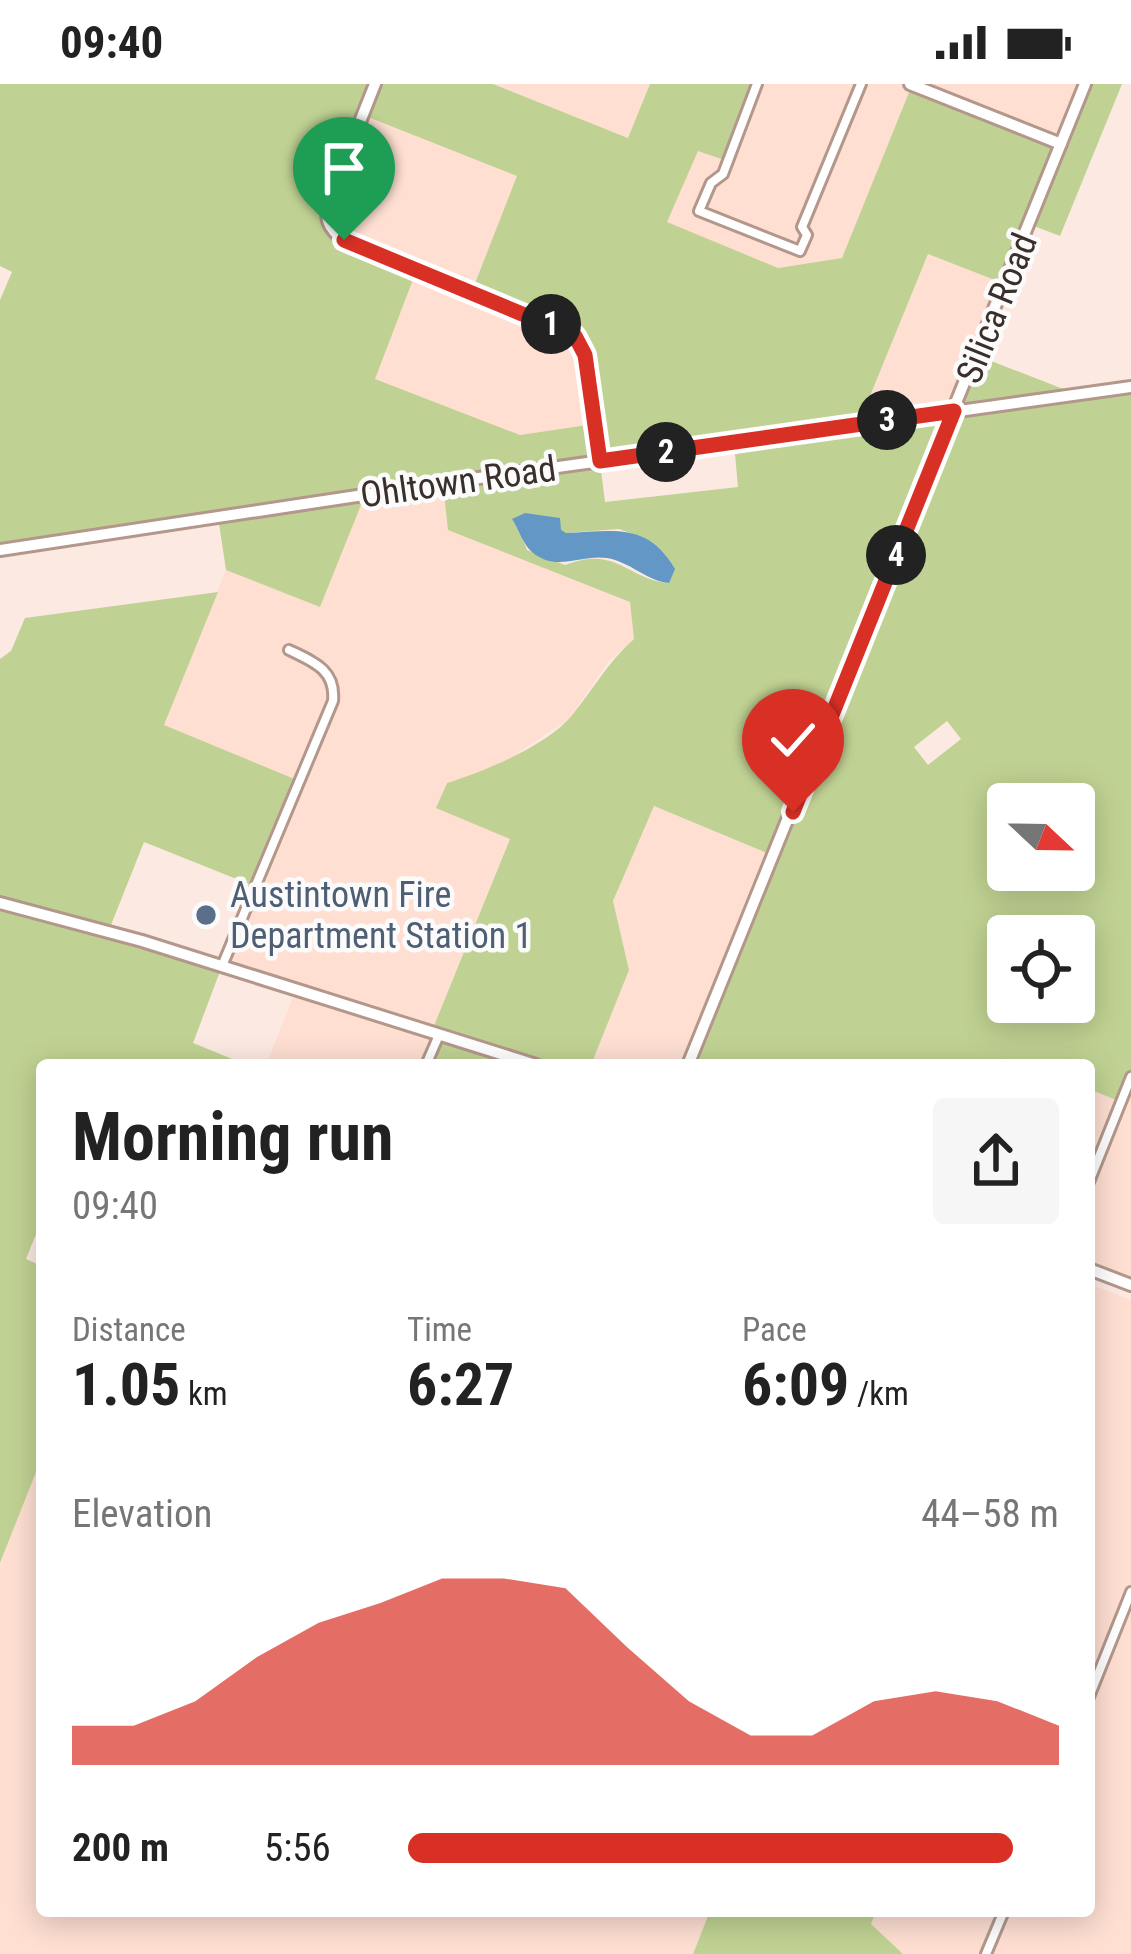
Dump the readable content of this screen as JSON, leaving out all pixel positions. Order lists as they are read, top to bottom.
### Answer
{
  "streets": {
    "street": ["Silica Road", "Ohltown Road"]
  },
  "crossings": [
    ["Silica Road", "Ohltown Road"]
  ],
  "places": ["Austintown Fire Department Station 1"],
  "north": "right",
  "page": {
    "status": "09:40",
    "pins": [
      "1",
      "3",
      "2",
      "4"
    ],
    "heading": ["Morning run", "09:40"],
    "stats": [
      ["Distance", "1.05 km"],
      ["Time", "6:27"],
      ["Pace", "6:09 /km"]
    ],
    "chart": ["Elevation", "44–58 m"],
    "list": [
      {
        "name": "200 m",
        "note": "5:56"
      }
    ]
  }
}
